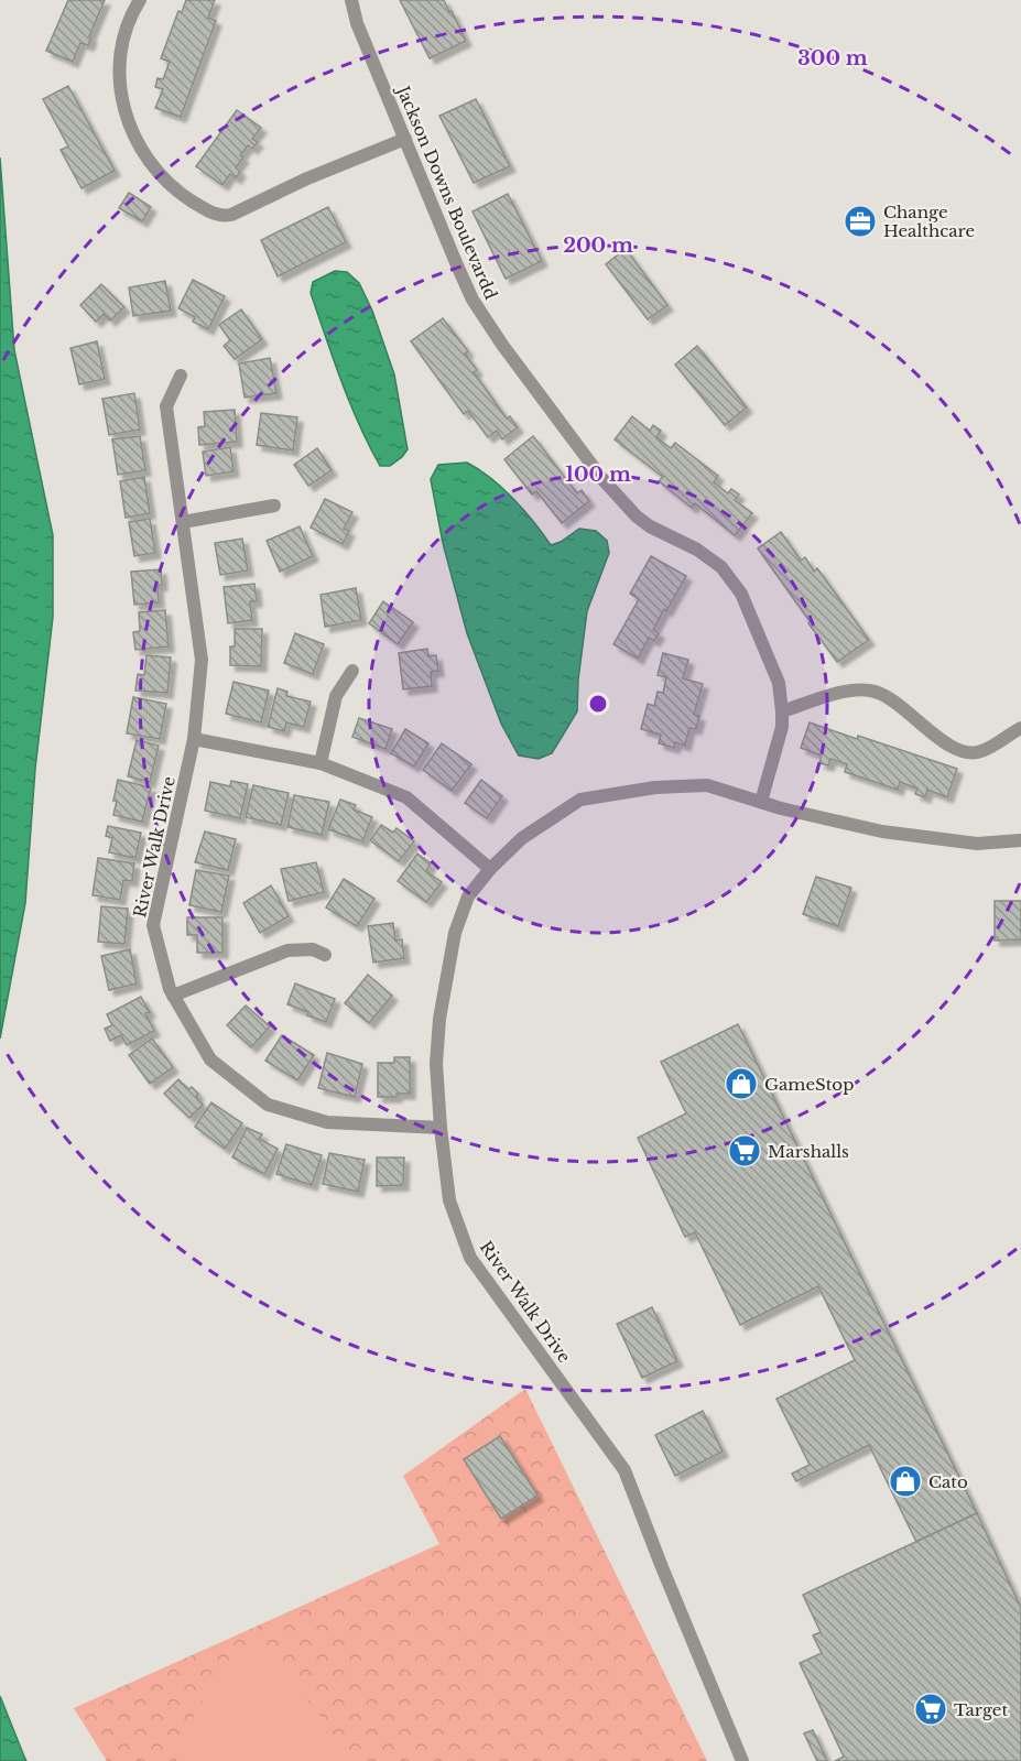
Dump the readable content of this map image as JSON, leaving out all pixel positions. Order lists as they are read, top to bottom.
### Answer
{
  "streets": {
    "street": ["Jackson Downs Boulevardd", "River Walk Drive"]
  },
  "places": {
    "office": ["Change Healthcare"],
    "shop": ["GameStop", "Cato"],
    "supermarket": ["Marshalls", "Target"]
  },
  "rings": ["300 m", "200 m", "100 m"]
}
